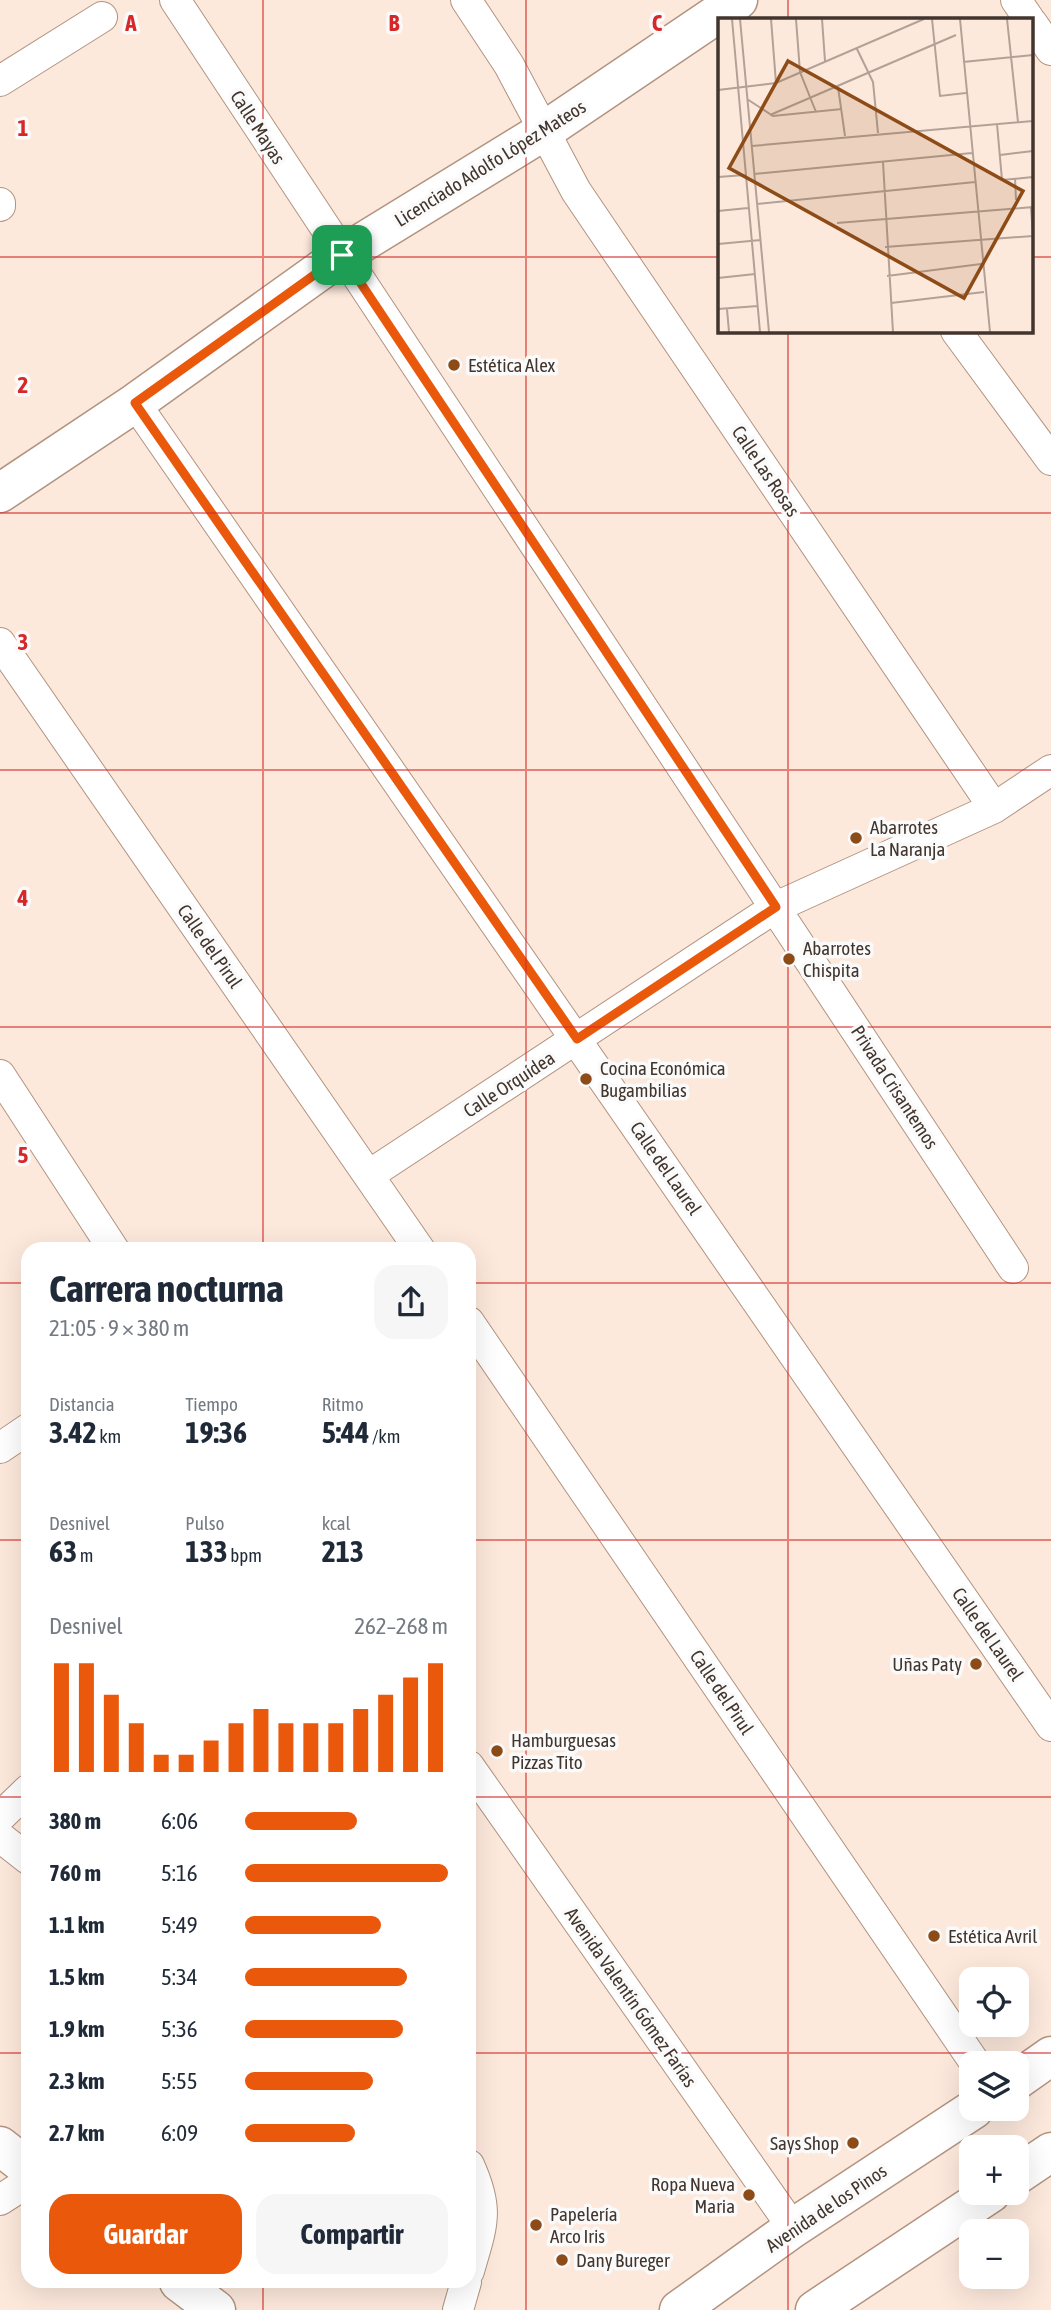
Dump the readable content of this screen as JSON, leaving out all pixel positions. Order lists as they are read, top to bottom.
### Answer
{
  "streets": {
    "street": [
      "Calle Mayas",
      "Licenciado Adolfo López Mateos",
      "Calle Las Rosas",
      "Calle del Pirul",
      "Calle Orquídea",
      "Privada Crisantemos",
      "Calle del Laurel",
      "Avenida Valentín Gómez Farías",
      "Avenida de los Pinos"
    ]
  },
  "crossings": [
    ["Calle Mayas", "Licenciado Adolfo López Mateos"],
    ["Calle Mayas", "Calle Orquídea"],
    ["Calle Mayas", "Privada Crisantemos"],
    ["Licenciado Adolfo López Mateos", "Calle Las Rosas"],
    ["Licenciado Adolfo López Mateos", "Calle del Laurel"],
    ["Calle Las Rosas", "Calle Orquídea"],
    ["Calle del Pirul", "Calle Orquídea"],
    ["Calle Orquídea", "Privada Crisantemos"],
    ["Calle Orquídea", "Calle del Laurel"],
    ["Avenida Valentín Gómez Farías", "Avenida de los Pinos"]
  ],
  "places": [
    "Estética Alex",
    "Abarrotes La Naranja",
    "Abarrotes Chispita",
    "Cocina Económica Bugambilias",
    "Uñas Paty",
    "Hamburguesas Pizzas Tito",
    "Estética Avril",
    "Says Shop",
    "Ropa Nueva Maria",
    "Papelería Arco Iris",
    "Dany Bureger"
  ],
  "page": {
    "heading": ["Carrera nocturna", "21:05 · 9 × 380 m"],
    "stats": [
      ["Distancia", "3.42 km"],
      ["Tiempo", "19:36"],
      ["Ritmo", "5:44 /km"],
      ["Desnivel", "63 m"],
      ["Pulso", "133 bpm"],
      ["kcal", "213"]
    ],
    "chart": ["Desnivel", "262–268 m"],
    "list": [
      {
        "name": "380 m",
        "note": "6:06"
      },
      {
        "name": "760 m",
        "note": "5:16"
      },
      {
        "name": "1.1 km",
        "note": "5:49"
      },
      {
        "name": "1.5 km",
        "note": "5:34"
      },
      {
        "name": "1.9 km",
        "note": "5:36"
      },
      {
        "name": "2.3 km",
        "note": "5:55"
      },
      {
        "name": "2.7 km",
        "note": "6:09"
      }
    ],
    "map_buttons": ["+", "−"],
    "buttons": ["Guardar", "Compartir"]
  },
  "grid": {
    "columns": ["A", "B", "C"],
    "rows": [
      "1",
      "2",
      "3",
      "4",
      "5"
    ]
  }
}
